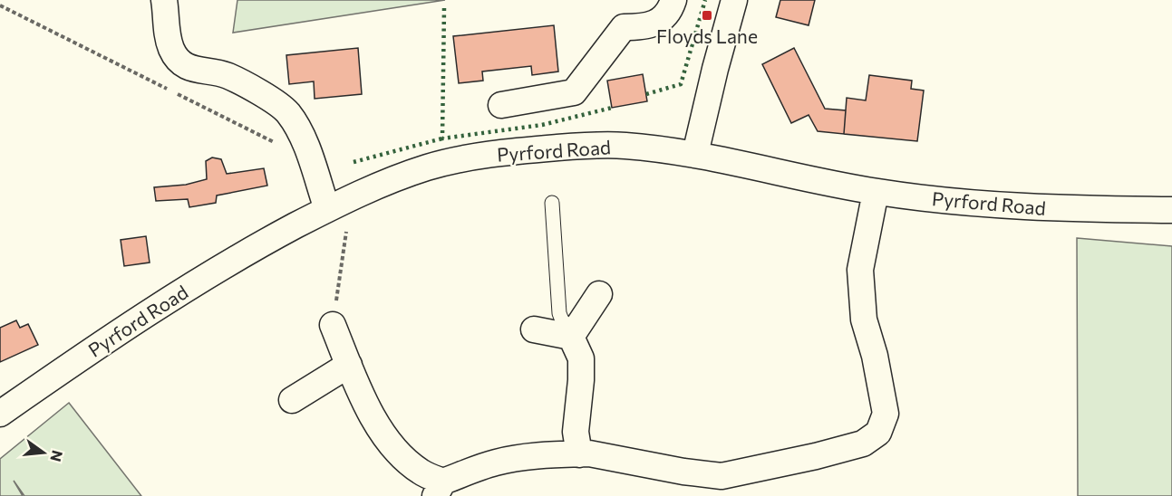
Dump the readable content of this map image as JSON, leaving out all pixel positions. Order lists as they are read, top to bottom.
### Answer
{
  "streets": {
    "street": ["Pyrford Road"]
  },
  "places": {
    "transit": ["Floyds Lane"]
  },
  "north": "right"
}
